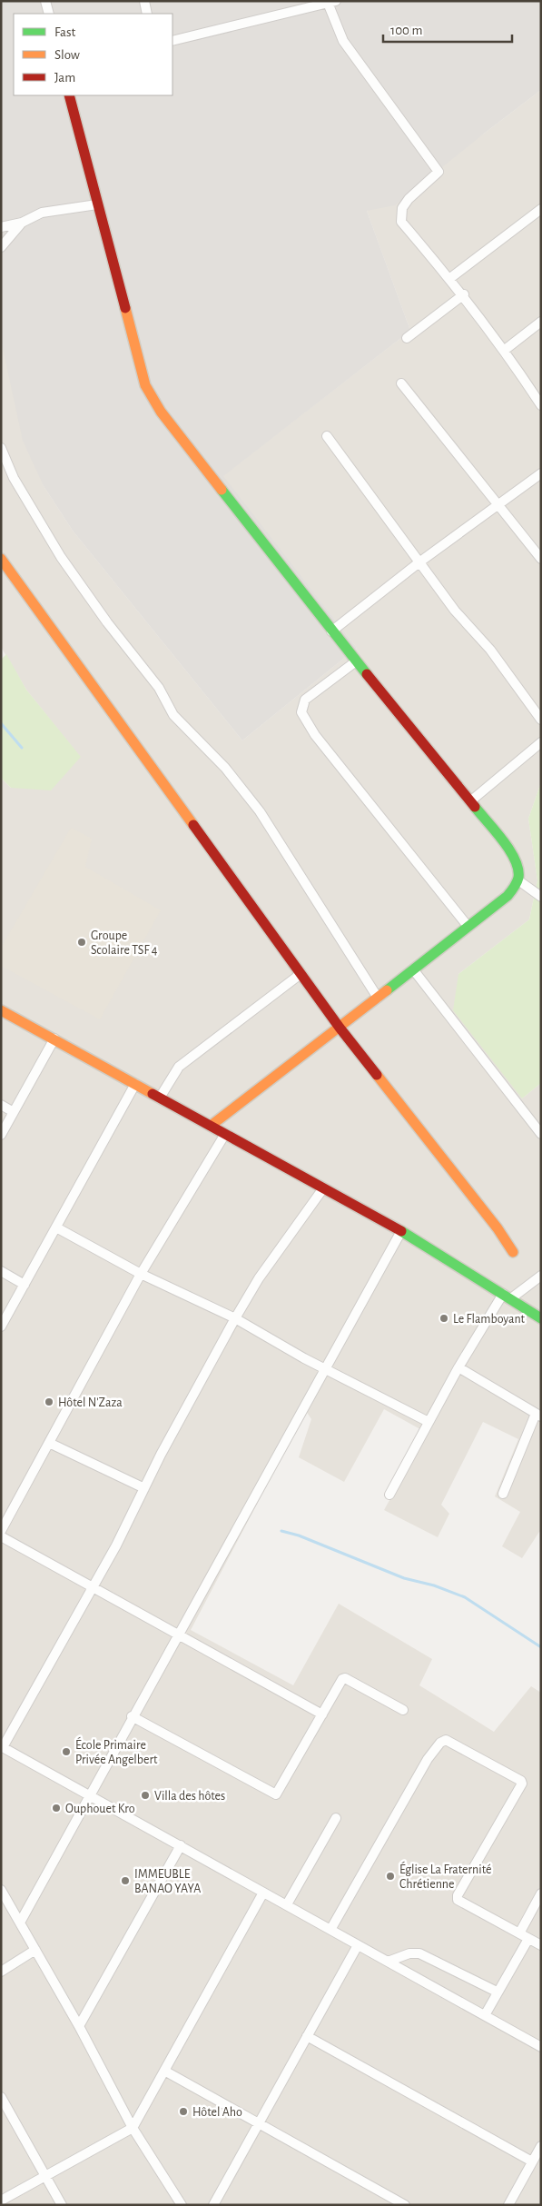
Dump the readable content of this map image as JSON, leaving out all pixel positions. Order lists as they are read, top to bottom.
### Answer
{
  "places": [
    "Groupe Scolaire TSF 4",
    "Le Flamboyant",
    "Hôtel N'Zaza",
    "École Primaire Privée Angelbert",
    "Villa des hôtes",
    "Ouphouet Kro",
    "Église La Fraternité Chrétienne",
    "IMMEUBLE BANAO YAYA",
    "Hôtel Aho"
  ],
  "legend": ["Fast", "Slow", "Jam"],
  "scale_bar": "100 m"
}
